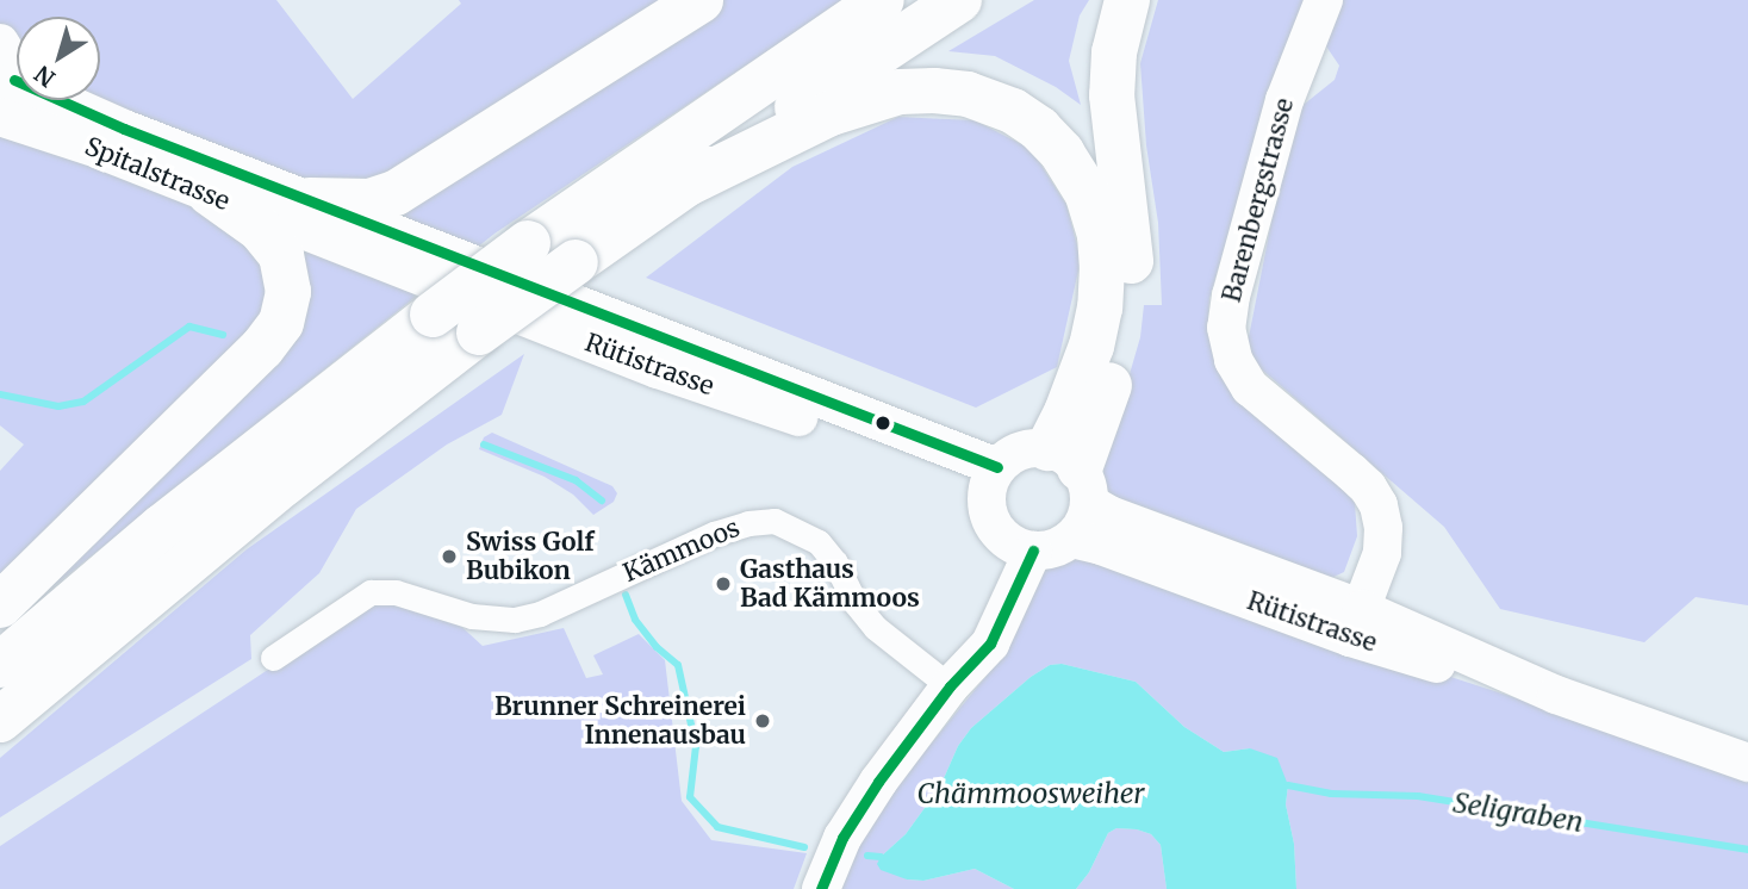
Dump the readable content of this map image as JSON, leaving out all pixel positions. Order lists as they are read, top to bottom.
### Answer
{
  "streets": {
    "main road": ["Spitalstrasse", "Barenbergstrasse", "Rütistrasse"],
    "street": ["Kämmoos"]
  },
  "crossings": [
    ["Spitalstrasse", "Rütistrasse"],
    ["Barenbergstrasse", "Rütistrasse"]
  ],
  "water": ["Chämmoosweiher", "Seligraben"],
  "places": ["Swiss Golf Bubikon", "Gasthaus Bad Kämmoos", "Brunner Schreinerei Innenausbau"],
  "north": "bottom left"
}
